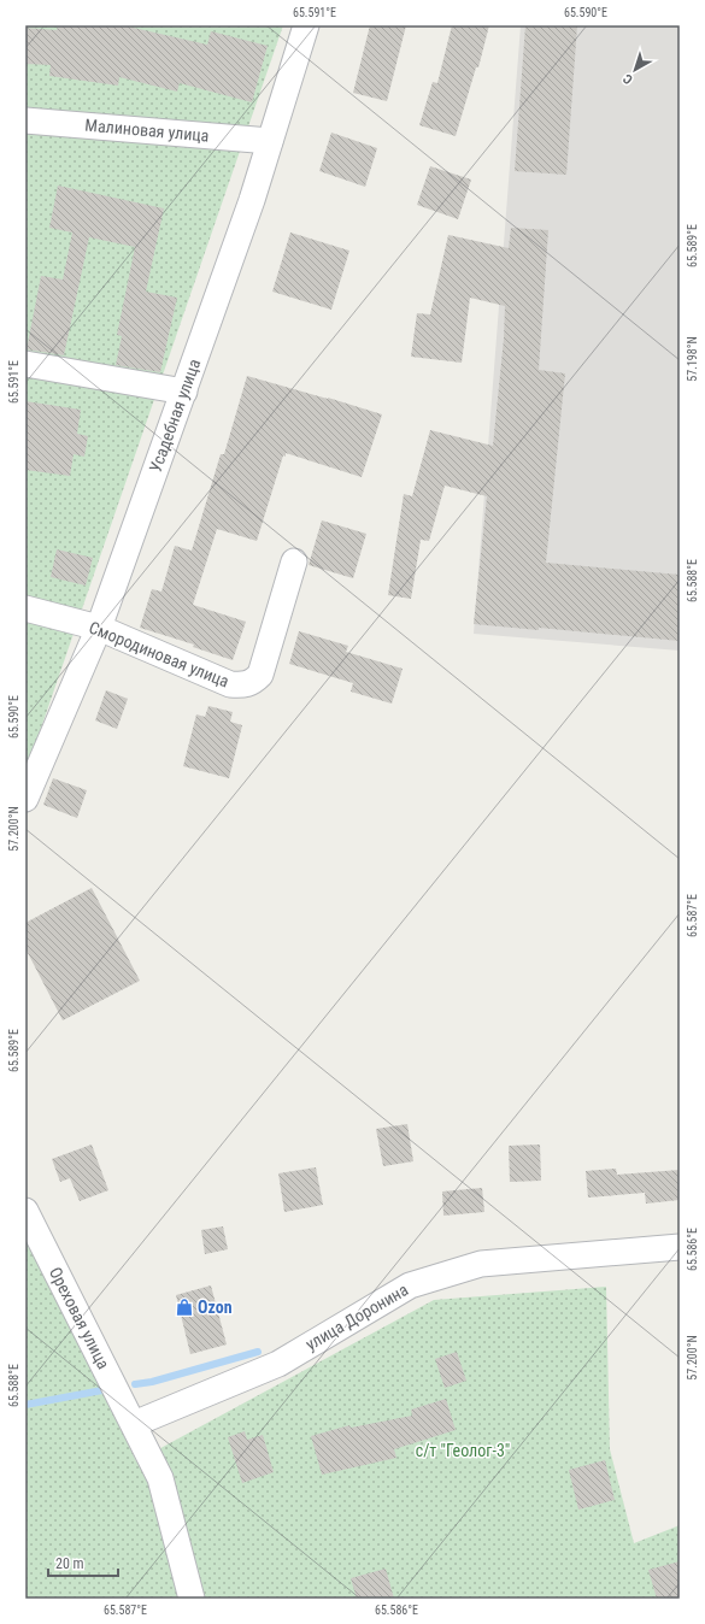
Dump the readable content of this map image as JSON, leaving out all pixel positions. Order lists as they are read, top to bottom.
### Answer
{
  "streets": {
    "street": [
      "Малиновая улица",
      "Усадебная улица",
      "Смородиновая улица",
      "улица Доронина",
      "Ореховая улица"
    ]
  },
  "crossings": [
    ["Малиновая улица", "Усадебная улица"],
    ["Усадебная улица", "Смородиновая улица"],
    ["улица Доронина", "Ореховая улица"]
  ],
  "parks": ["с/т \"Геолог-3\""],
  "places": {
    "shop": ["Ozon"]
  },
  "scale_bar": "20 m",
  "north": "bottom left",
  "coordinates": [
    "65.591°E",
    "65.590°E",
    "65.589°E",
    "57.198°N",
    "65.588°E",
    "57.200°N",
    "65.587°E",
    "65.586°E"
  ]
}
